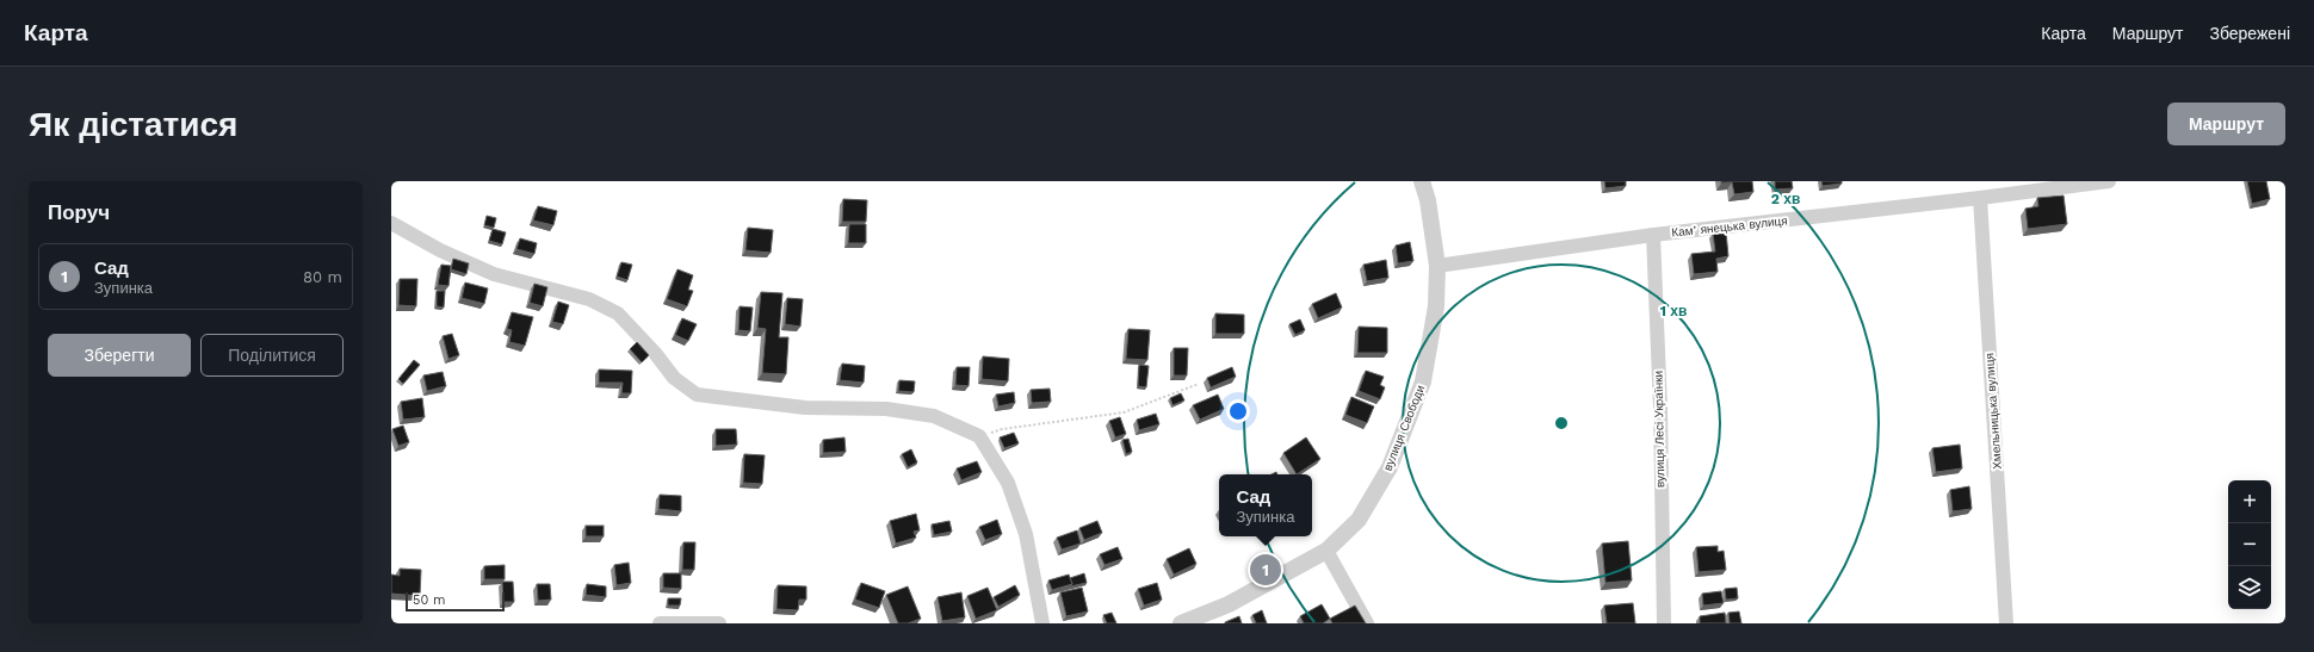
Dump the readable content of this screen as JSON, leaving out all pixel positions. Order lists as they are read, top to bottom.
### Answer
{
  "streets": {
    "street": [
      "Камʼянецька вулиця",
      "Хмельницька вулиця",
      "вулиця Свободи",
      "вулиця Лесі Українки"
    ]
  },
  "crossings": [
    ["Камʼянецька вулиця", "Хмельницька вулиця"],
    ["Камʼянецька вулиця", "вулиця Свободи"],
    ["Камʼянецька вулиця", "вулиця Лесі Українки"]
  ],
  "scale_bar": "50 m",
  "page": {
    "header": "Карта",
    "nav": ["Карта", "Маршрут", "Збережені"],
    "buttons": [
      "Маршрут",
      ["Зберегти", "Поділитися"]
    ],
    "title": "Як дістатися",
    "heading": "Поруч",
    "list": [
      {
        "mark": "1",
        "name": "Сад",
        "note": "Зупинка",
        "value": "80 m"
      }
    ],
    "popup": ["Сад", "Зупинка"],
    "map_buttons": ["+", "−"],
    "pins": "1",
    "scale": "50 m"
  },
  "rings": ["2 хв", "1 хв"]
}
